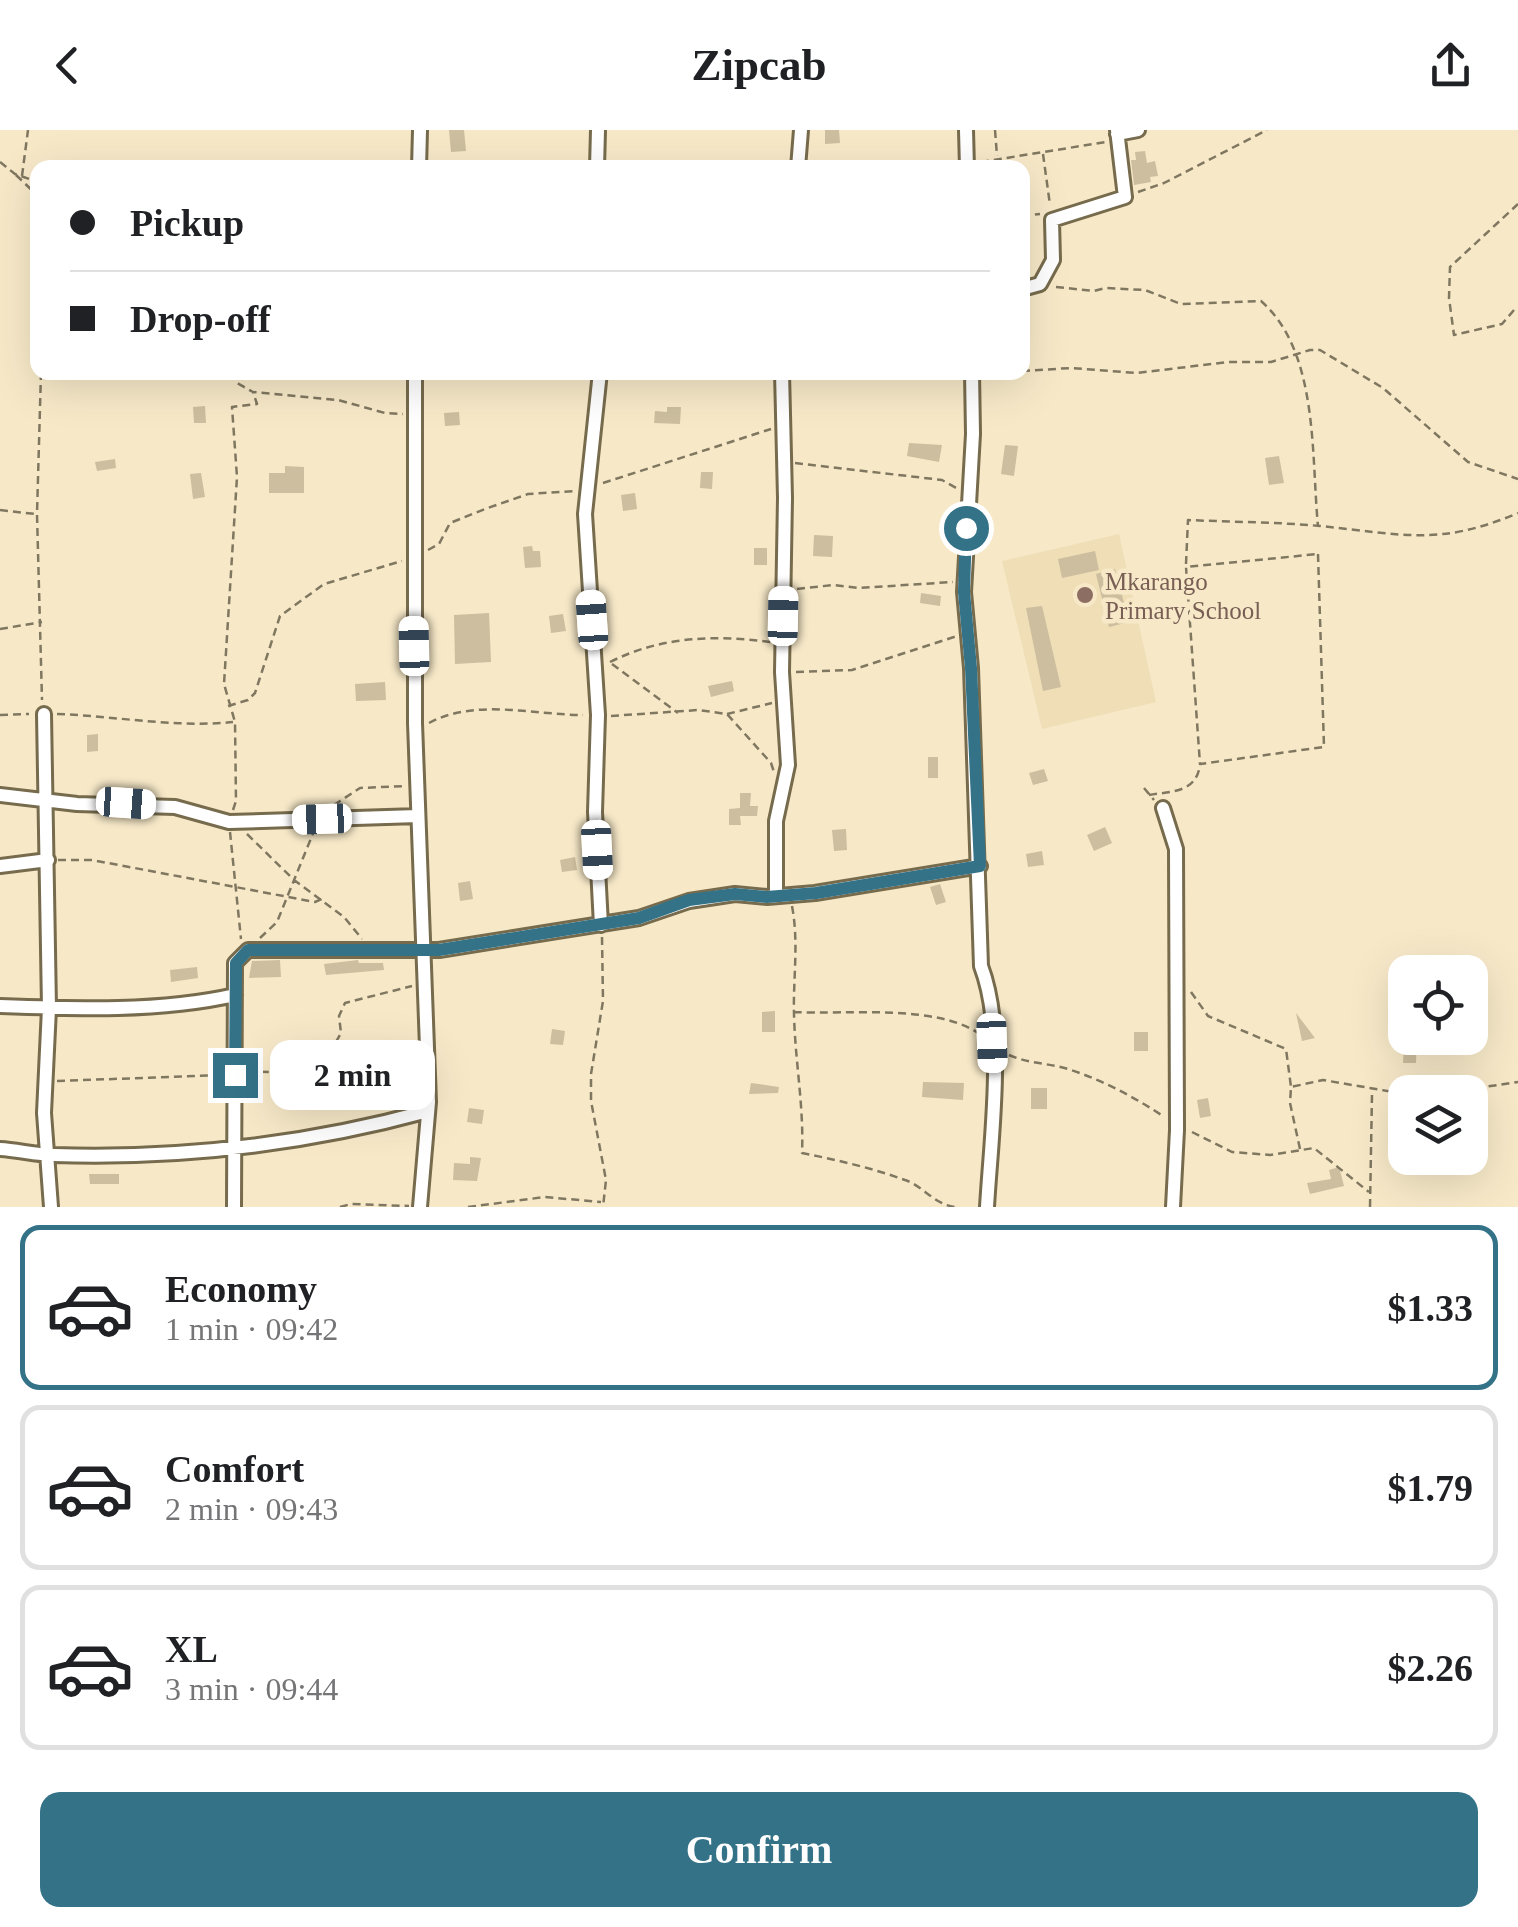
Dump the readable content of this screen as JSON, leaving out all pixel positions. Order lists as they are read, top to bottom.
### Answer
{
  "places": ["Mkarango Primary School"],
  "page": {
    "header": "Zipcab",
    "banner": ["Pickup", "Drop-off"],
    "bubble": "2 min",
    "list": [
      {
        "name": "Economy",
        "note": "1 min · 09:42",
        "value": "$1.33"
      },
      {
        "name": "Comfort",
        "note": "2 min · 09:43",
        "value": "$1.79"
      },
      {
        "name": "XL",
        "note": "3 min · 09:44",
        "value": "$2.26"
      }
    ],
    "buttons": "Confirm"
  }
}
